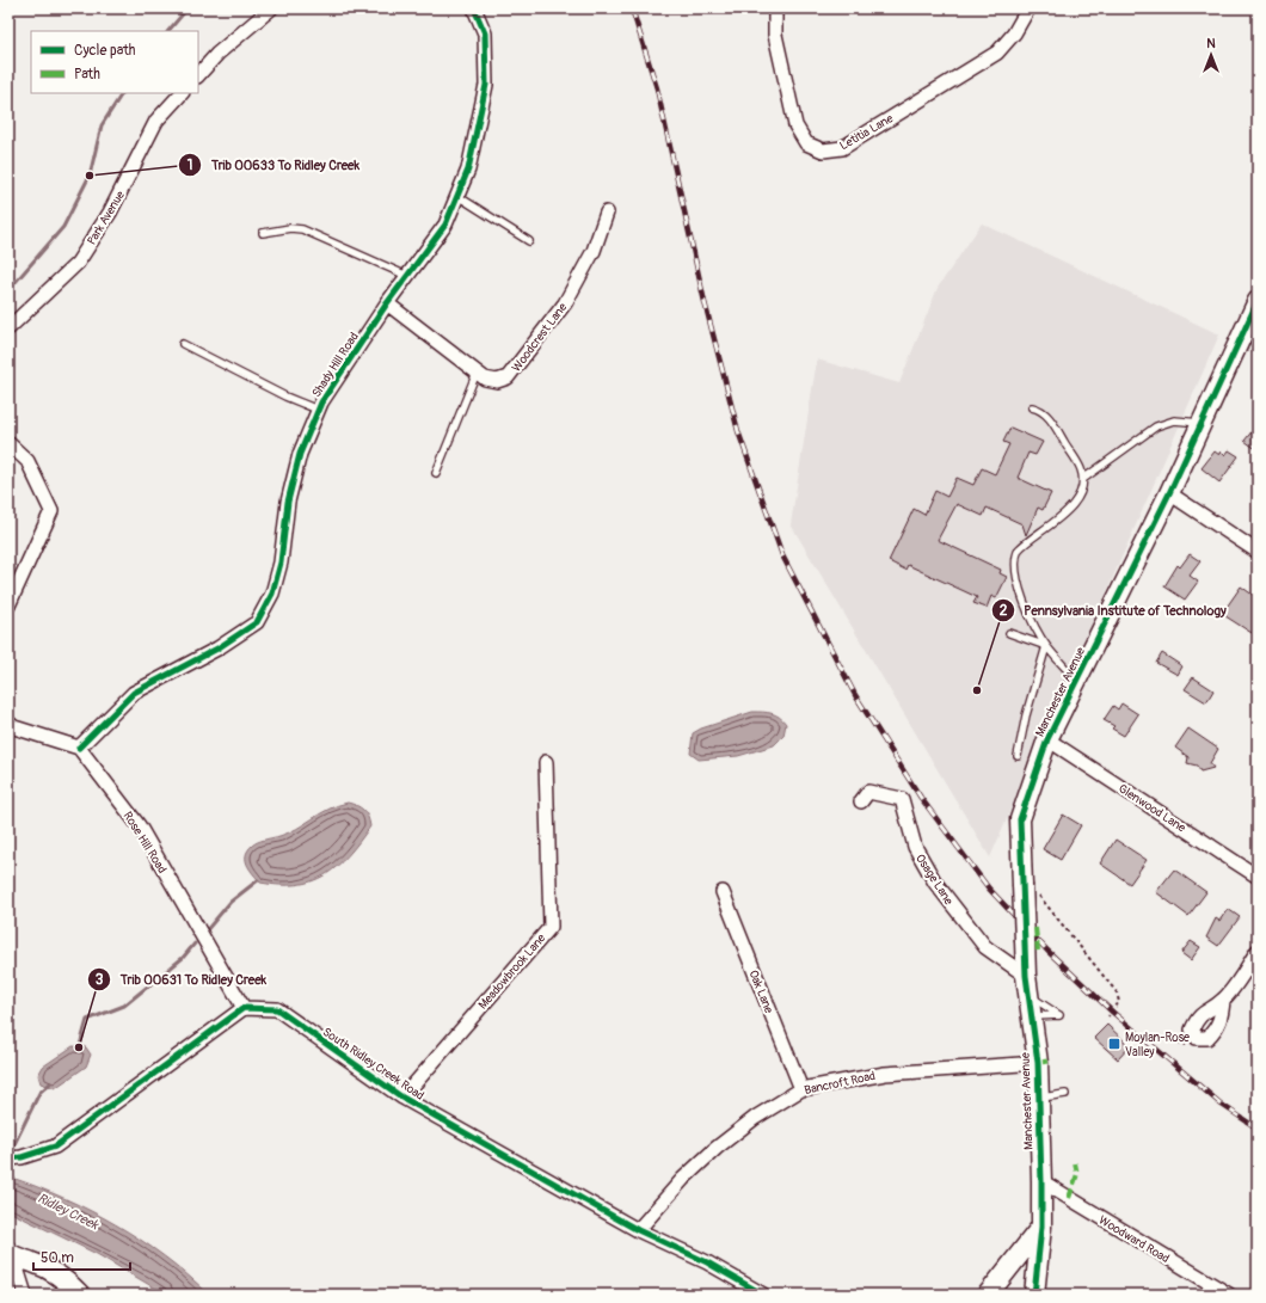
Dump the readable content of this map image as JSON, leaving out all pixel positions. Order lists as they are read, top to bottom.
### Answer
{
  "streets": {
    "street": [
      "Letitia Lane",
      "Park Avenue",
      "Woodcrest Lane",
      "Shady Hill Road",
      "Manchester Avenue",
      "Glenwood Lane",
      "Rose Hill Road",
      "Osage Lane",
      "Meadowbrook Lane",
      "Oak Lane",
      "South Ridley Creek Road",
      "Bancroft Road",
      "Woodward Road"
    ]
  },
  "crossings": [
    ["Woodcrest Lane", "Shady Hill Road"],
    ["Shady Hill Road", "Rose Hill Road"],
    ["Manchester Avenue", "Glenwood Lane"],
    ["Manchester Avenue", "Osage Lane"],
    ["Manchester Avenue", "Bancroft Road"],
    ["Manchester Avenue", "Woodward Road"],
    ["Rose Hill Road", "South Ridley Creek Road"],
    ["Meadowbrook Lane", "South Ridley Creek Road"],
    ["Oak Lane", "Bancroft Road"],
    ["South Ridley Creek Road", "Bancroft Road"]
  ],
  "water": ["Ridley Creek"],
  "places": {
    "other": ["Trib 00633 To Ridley Creek", "Pennsylvania Institute of Technology", "Trib 00631 To Ridley Creek"],
    "transit": ["Moylan-Rose Valley"]
  },
  "legend": ["Cycle path", "Path"],
  "scale_bar": "50 m",
  "north": "top"
}
